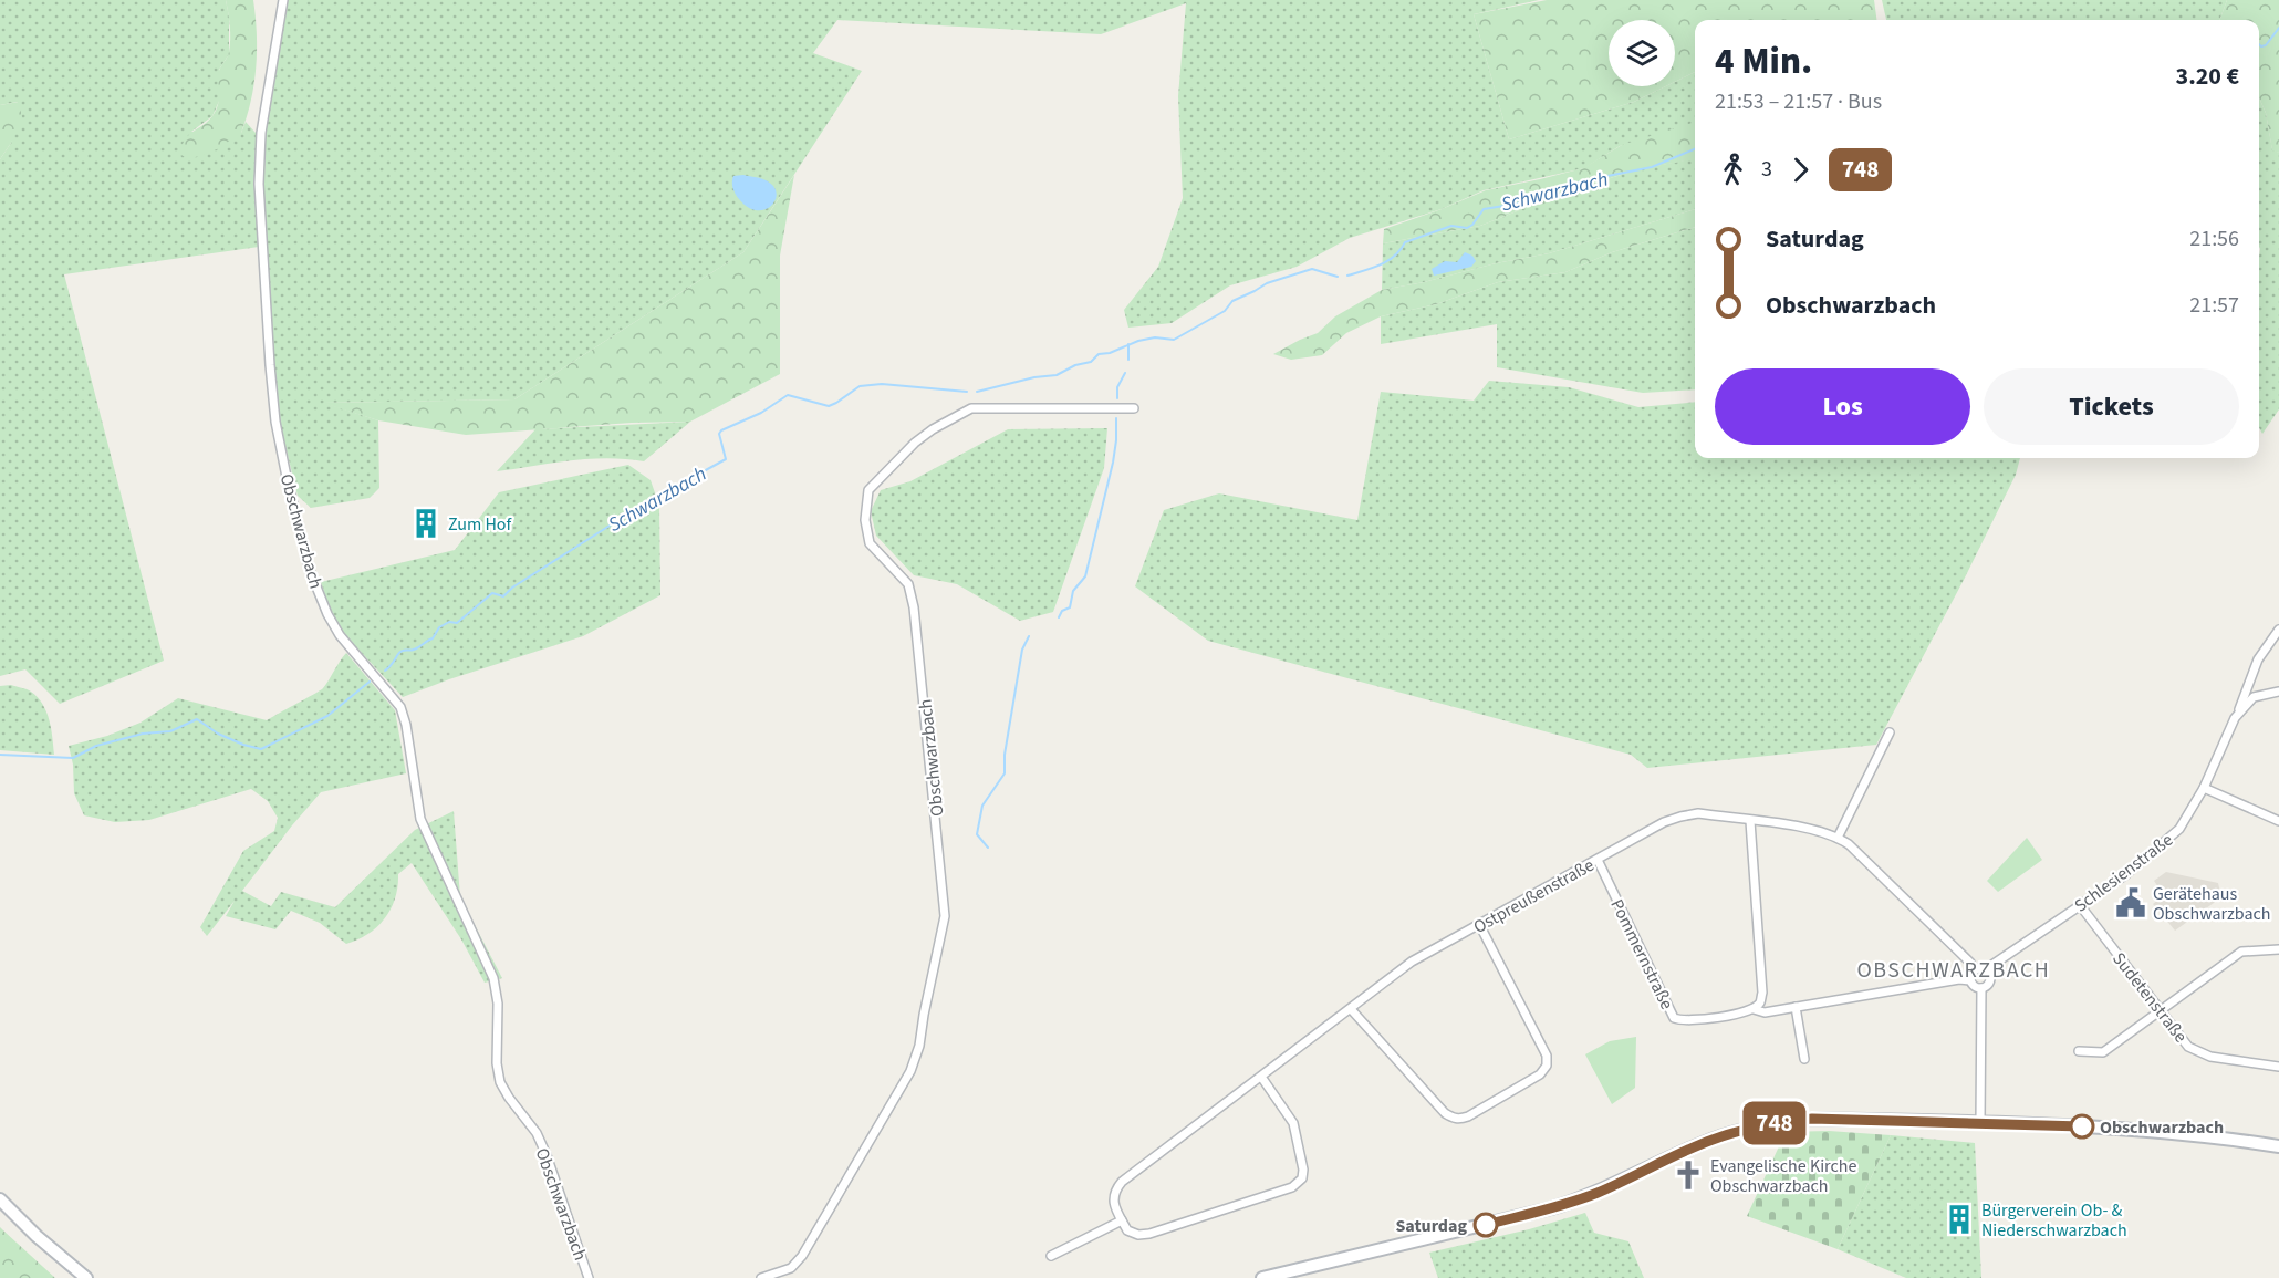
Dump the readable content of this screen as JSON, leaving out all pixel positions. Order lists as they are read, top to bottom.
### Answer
{
  "streets": {
    "street": [
      "Obschwarzbach",
      "Schlesienstraße",
      "Ostpreußenstraße",
      "Pommernstraße",
      "Sudetenstraße"
    ]
  },
  "crossings": [
    ["Schlesienstraße", "Ostpreußenstraße"],
    ["Schlesienstraße", "Sudetenstraße"],
    ["Ostpreußenstraße", "Pommernstraße"]
  ],
  "districts": ["OBSCHWARZBACH"],
  "water": ["Schwarzbach"],
  "places": {
    "building": ["Zum Hof", "Bürgerverein Ob- & Niederschwarzbach"],
    "public building": ["Gerätehaus Obschwarzbach"],
    "other": ["Obschwarzbach", "Saturdag"],
    "church": ["Evangelische Kirche Obschwarzbach"]
  },
  "lines": ["bus line 748"],
  "page": {
    "on_map": "748",
    "heading": ["4 Min.", "21:53 – 21:57 · Bus", "3.20 €"],
    "legs": ["3", "748"],
    "list": [
      {
        "name": "Saturdag",
        "value": "21:56"
      },
      {
        "name": "Obschwarzbach",
        "value": "21:57"
      }
    ],
    "buttons": ["Los", "Tickets"]
  }
}
